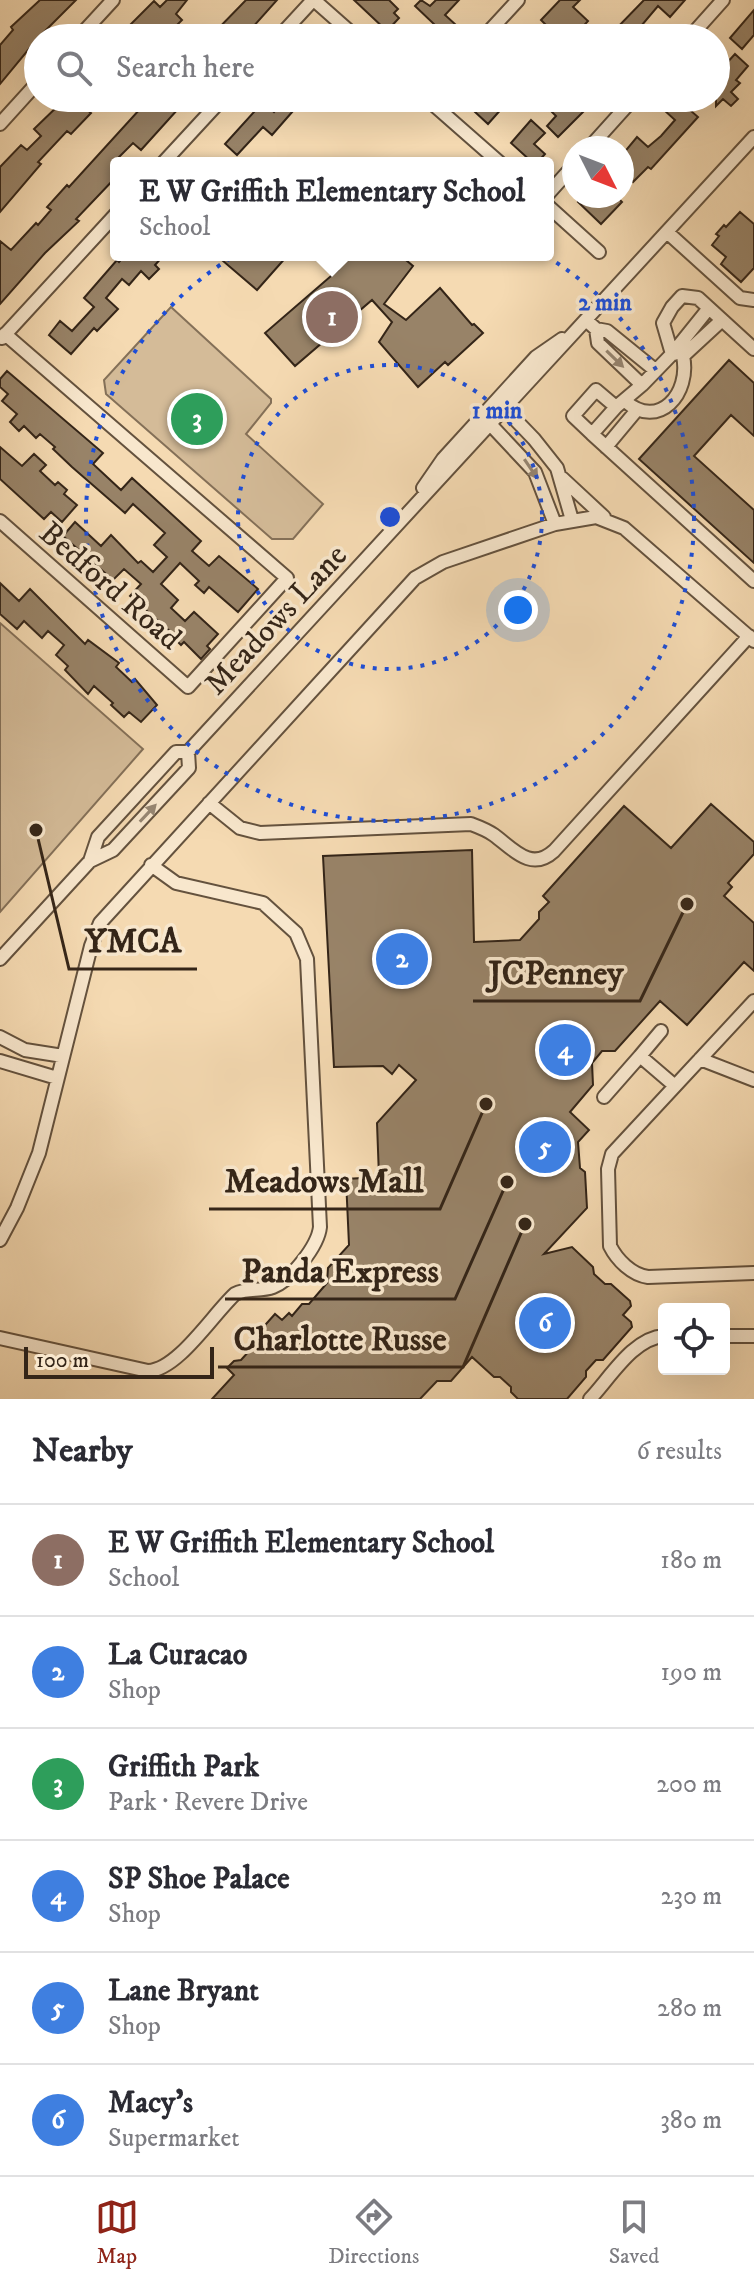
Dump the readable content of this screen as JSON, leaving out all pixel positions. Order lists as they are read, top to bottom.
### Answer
{
  "streets": {
    "street": ["Bedford Road", "Meadows Lane"]
  },
  "places": [
    "YMCA",
    "JCPenney",
    "Meadows Mall",
    "Panda Express",
    "Charlotte Russe"
  ],
  "scale_bar": "100 m",
  "north": "bottom right",
  "page": {
    "search": "Search here",
    "popup": ["E W Griffith Elementary School", "School"],
    "pins": [
      "1",
      "3",
      "2",
      "4",
      "5",
      "6"
    ],
    "scale": "100 m",
    "heading": ["Nearby", "6 results"],
    "list": [
      {
        "mark": "1",
        "name": "E W Griffith Elementary School",
        "note": "School",
        "value": "180 m"
      },
      {
        "mark": "2",
        "name": "La Curacao",
        "note": "Shop",
        "value": "190 m"
      },
      {
        "mark": "3",
        "name": "Griffith Park",
        "note": "Park · Revere Drive",
        "value": "200 m"
      },
      {
        "mark": "4",
        "name": "SP Shoe Palace",
        "note": "Shop",
        "value": "230 m"
      },
      {
        "mark": "5",
        "name": "Lane Bryant",
        "note": "Shop",
        "value": "280 m"
      },
      {
        "mark": "6",
        "name": "Macy's",
        "note": "Supermarket",
        "value": "380 m"
      }
    ],
    "nav": ["Map", "Directions", "Saved"]
  },
  "rings": ["2 min", "1 min"]
}
